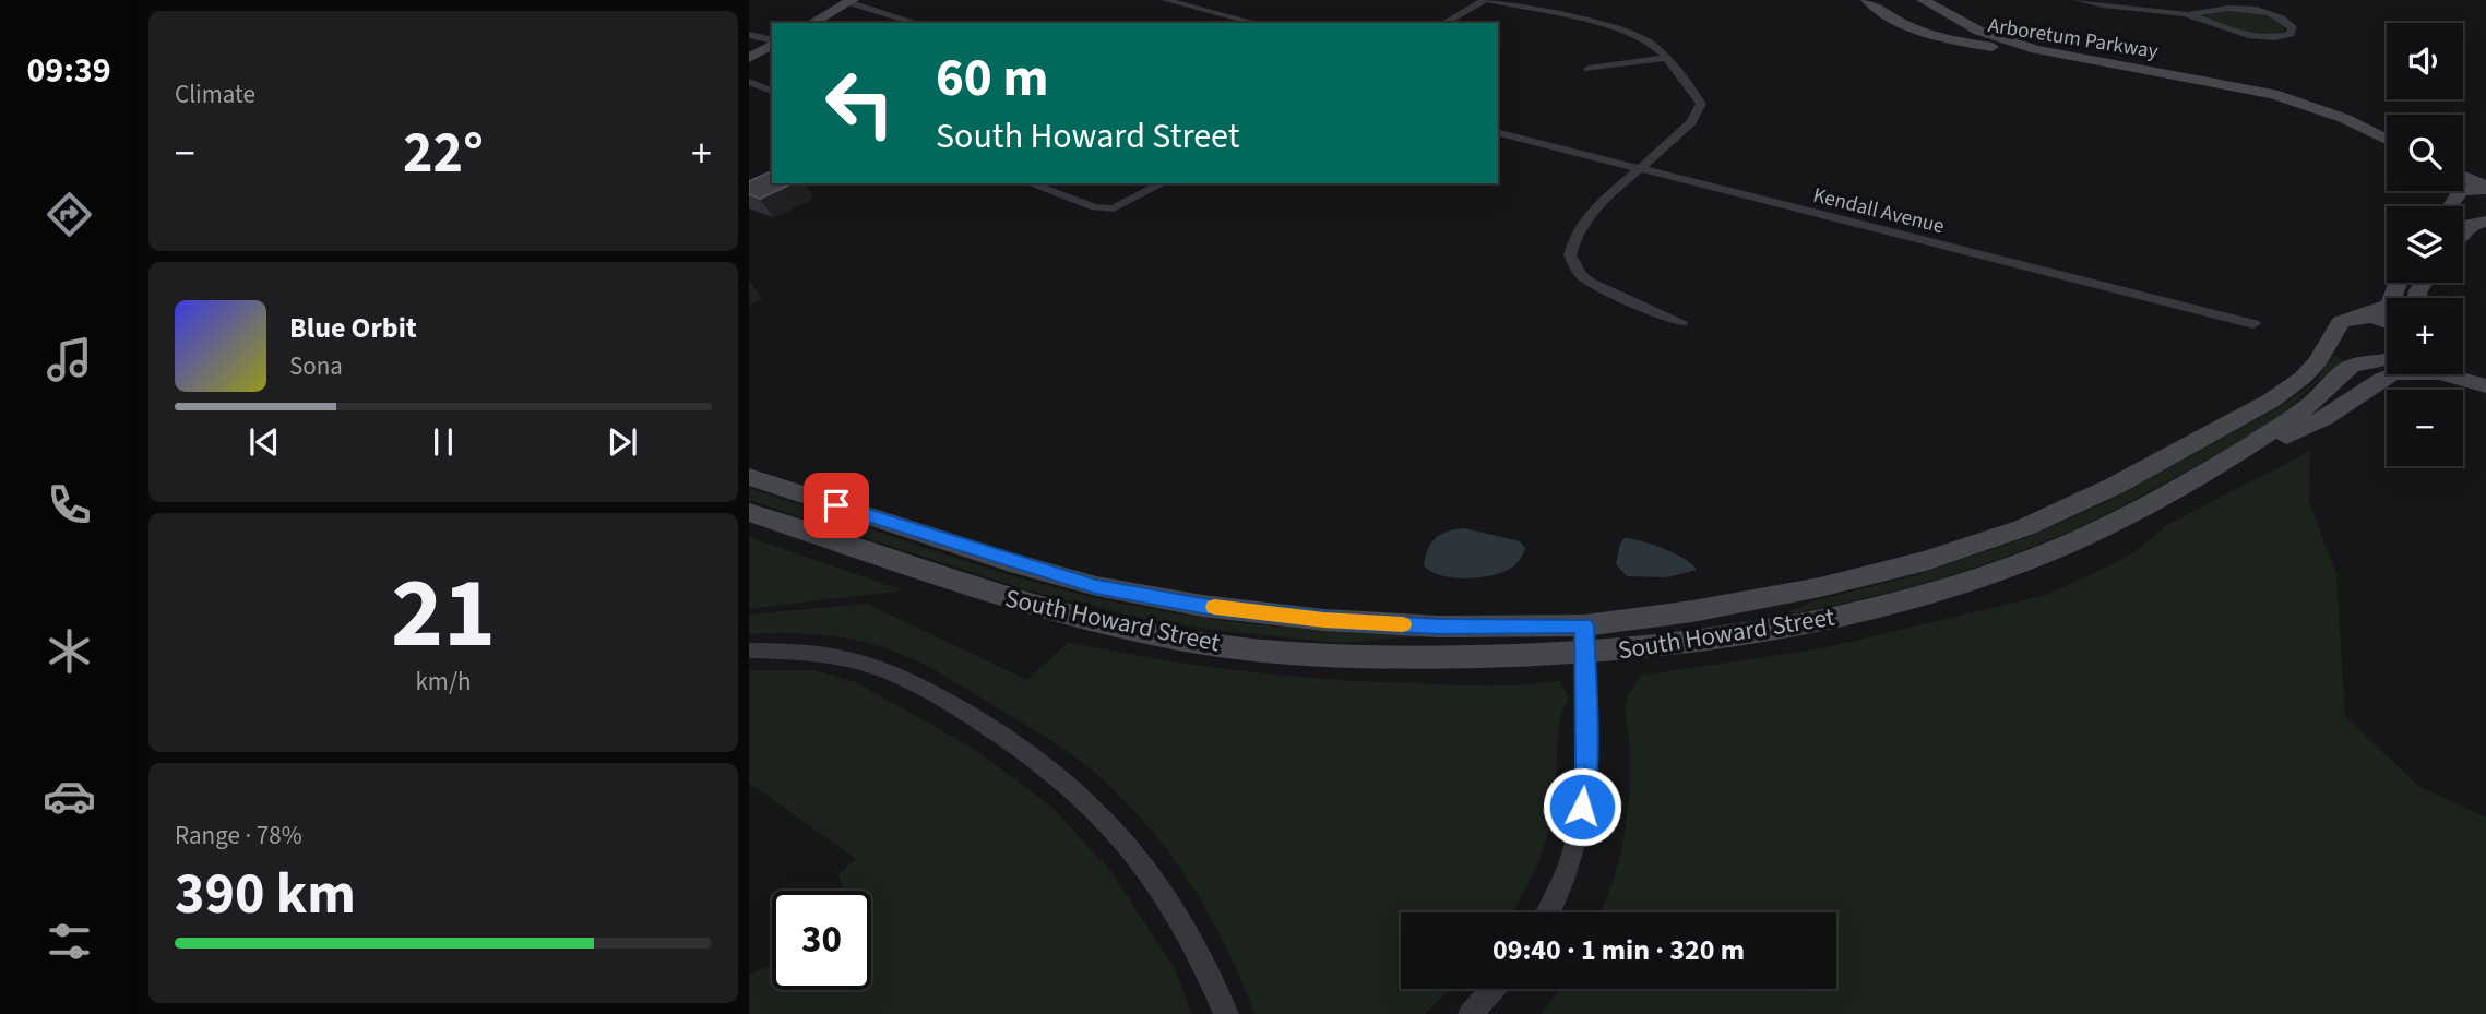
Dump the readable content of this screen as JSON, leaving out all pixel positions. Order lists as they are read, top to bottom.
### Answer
{
  "streets": {
    "street": ["Arboretum Parkway", "Kendall Avenue", "South Howard Street"]
  },
  "page": {
    "tabs": "09:39",
    "tile": [
      "Climate",
      ["21", "km/h"],
      ["Range · 78%", "390 km"]
    ],
    "map_buttons": ["+", "−"],
    "turn": ["60 m", "South Howard Street"],
    "heat": ["−", "22°", "+"],
    "song": ["Blue Orbit", "Sona"],
    "limit": "30",
    "trip": "09:40 · 1 min · 320 m"
  }
}
